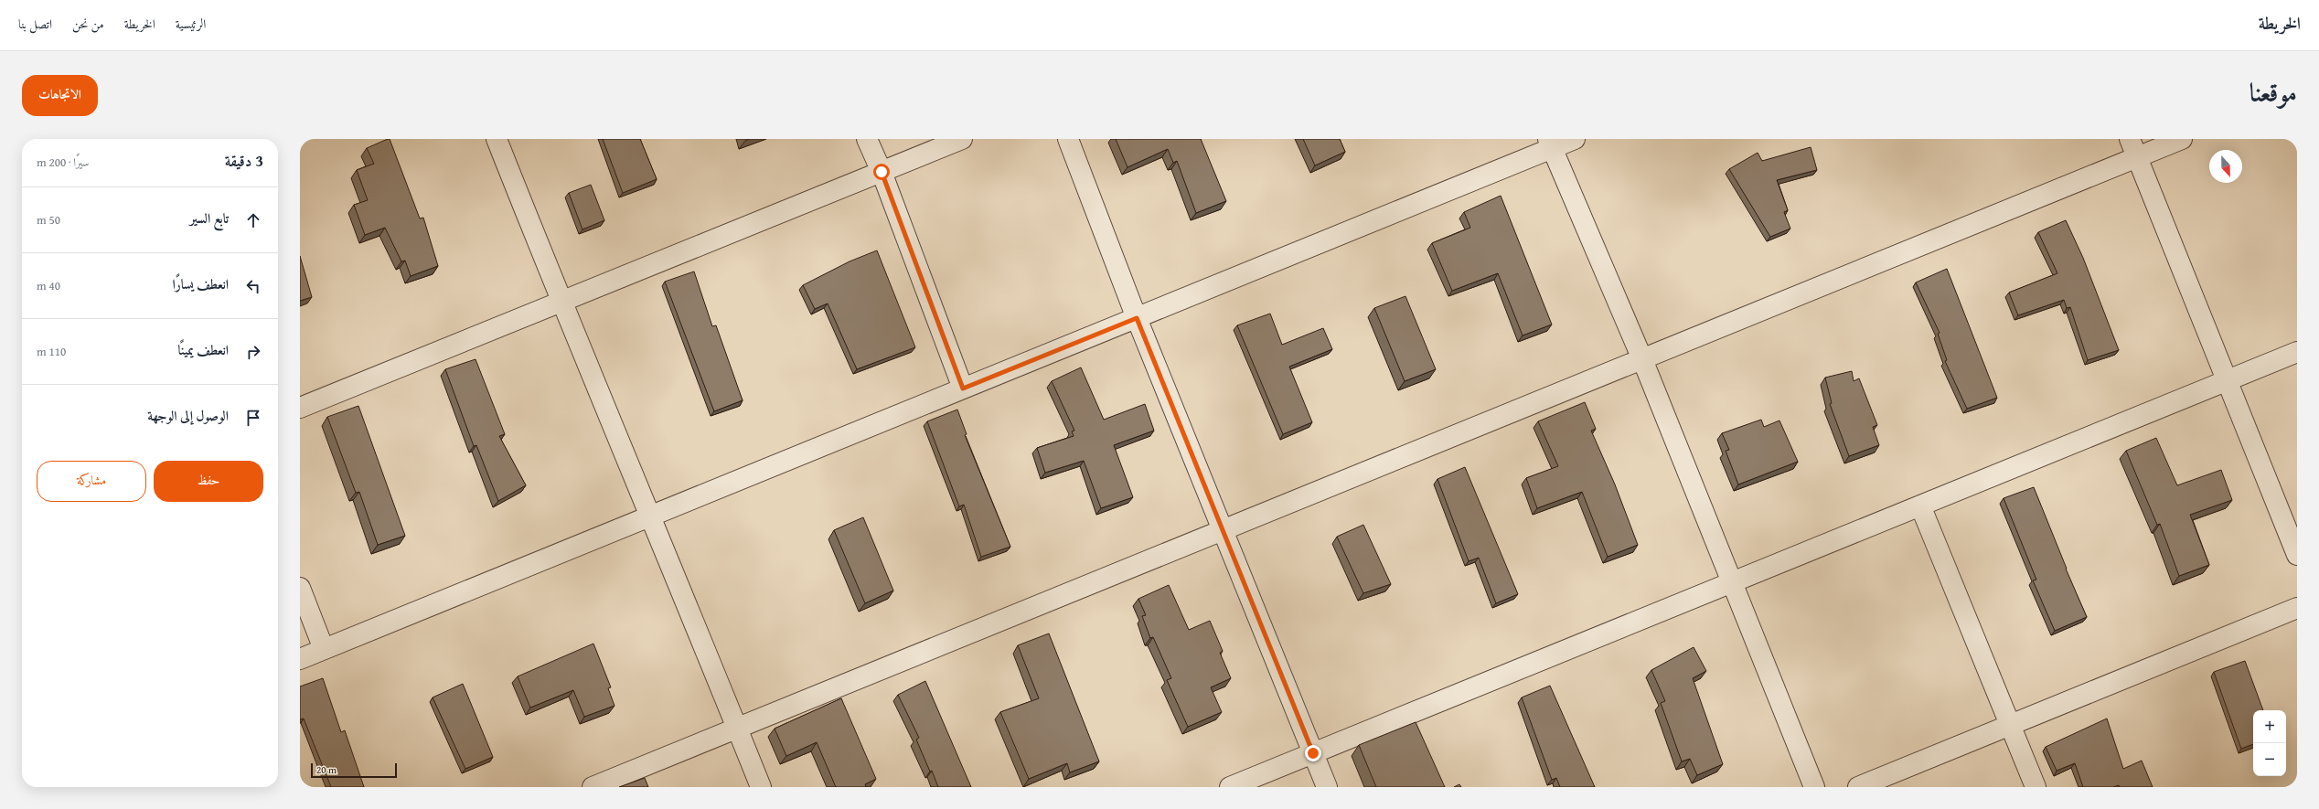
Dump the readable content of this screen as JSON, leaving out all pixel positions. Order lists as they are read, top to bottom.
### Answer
{
  "scale_bar": "20 m",
  "north": "bottom",
  "page": {
    "header": "الخريطة",
    "nav": [
      "الرئيسية",
      "الخريطة",
      "من نحن",
      "اتصل بنا"
    ],
    "title": "موقعنا",
    "buttons": [
      "الاتجاهات",
      ["حفظ", "مشاركة"]
    ],
    "heading": ["3 دقيقة", "سيرًا · 200 m"],
    "list": [
      ["تابع السير", "50 m"],
      ["انعطف يسارًا", "40 m"],
      ["انعطف يمينًا", "110 m"],
      "الوصول إلى الوجهة"
    ],
    "map_buttons": ["+", "−"],
    "scale": "20 m"
  }
}
